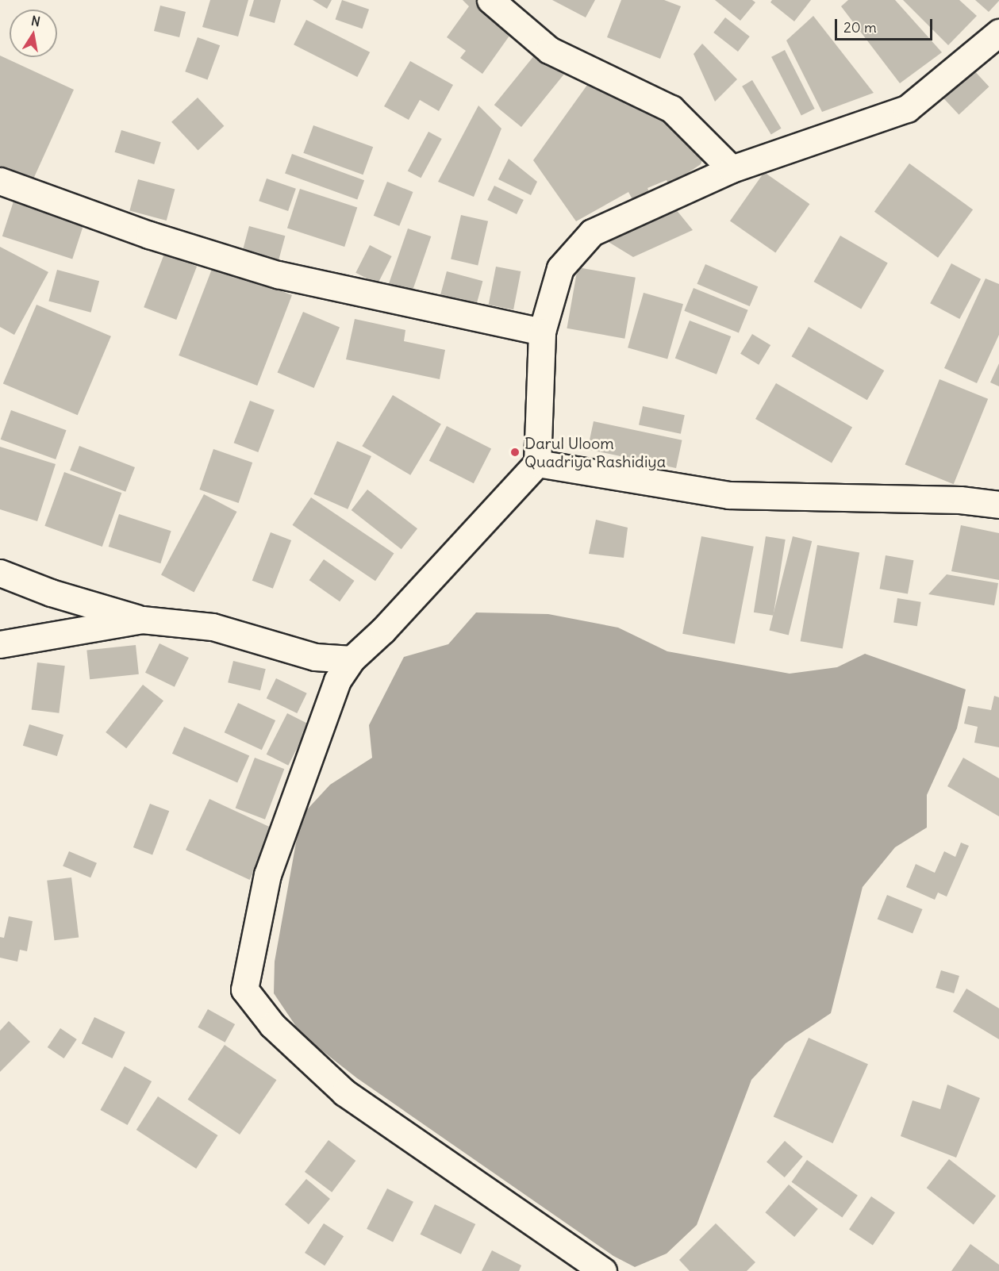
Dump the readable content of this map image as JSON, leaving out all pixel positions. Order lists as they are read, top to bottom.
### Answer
{
  "places": ["Darul Uloom Quadriya Rashidiya"],
  "scale_bar": "20 m",
  "north": "top"
}
